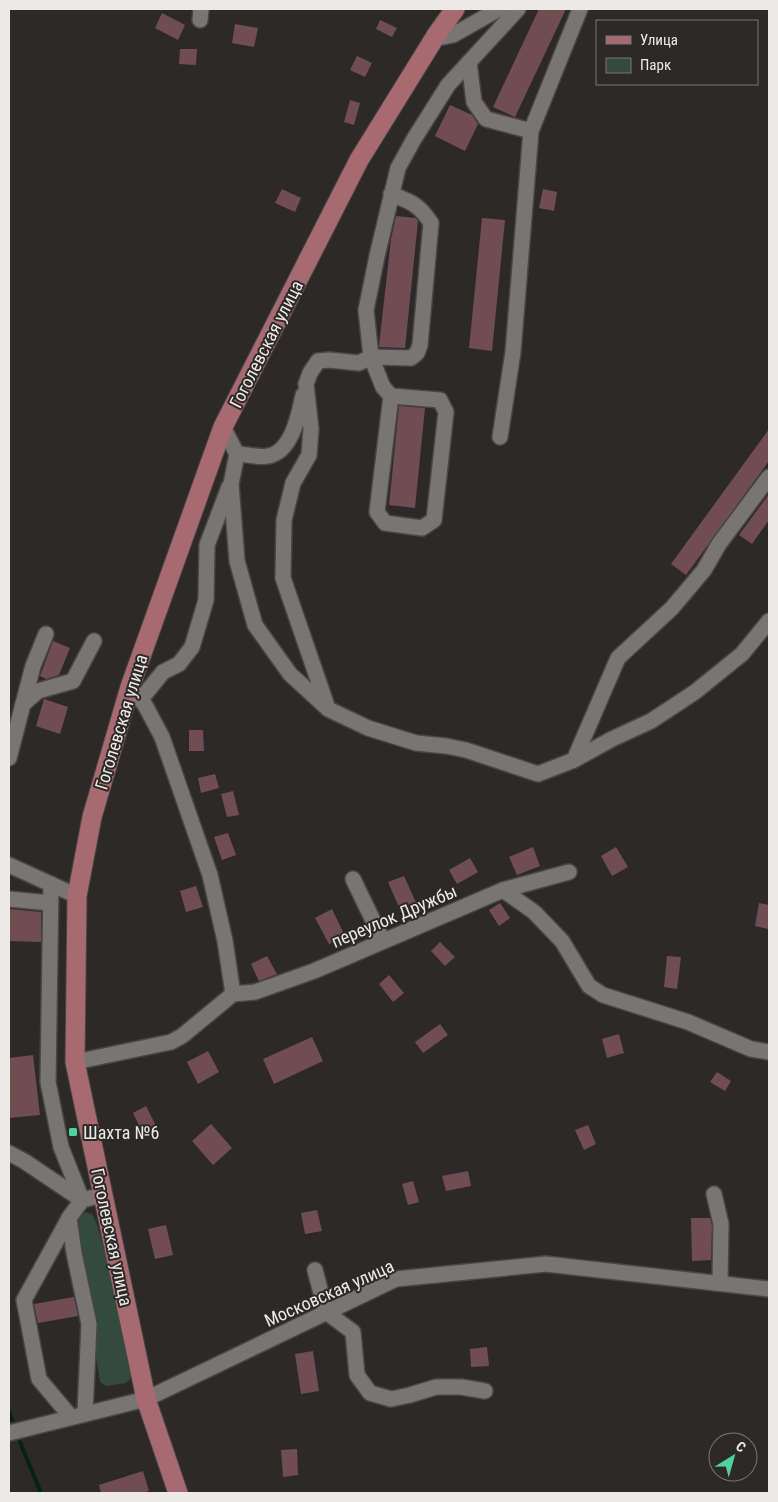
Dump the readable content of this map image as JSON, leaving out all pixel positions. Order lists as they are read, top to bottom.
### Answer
{
  "streets": {
    "main road": ["Гоголевская улица"],
    "street": ["переулок Дружбы", "Московская улица"]
  },
  "crossings": [
    ["Гоголевская улица", "Московская улица"]
  ],
  "places": {
    "transit": ["Шахта №6"]
  },
  "legend": ["Улица", "Парк"],
  "north": "top right"
}
